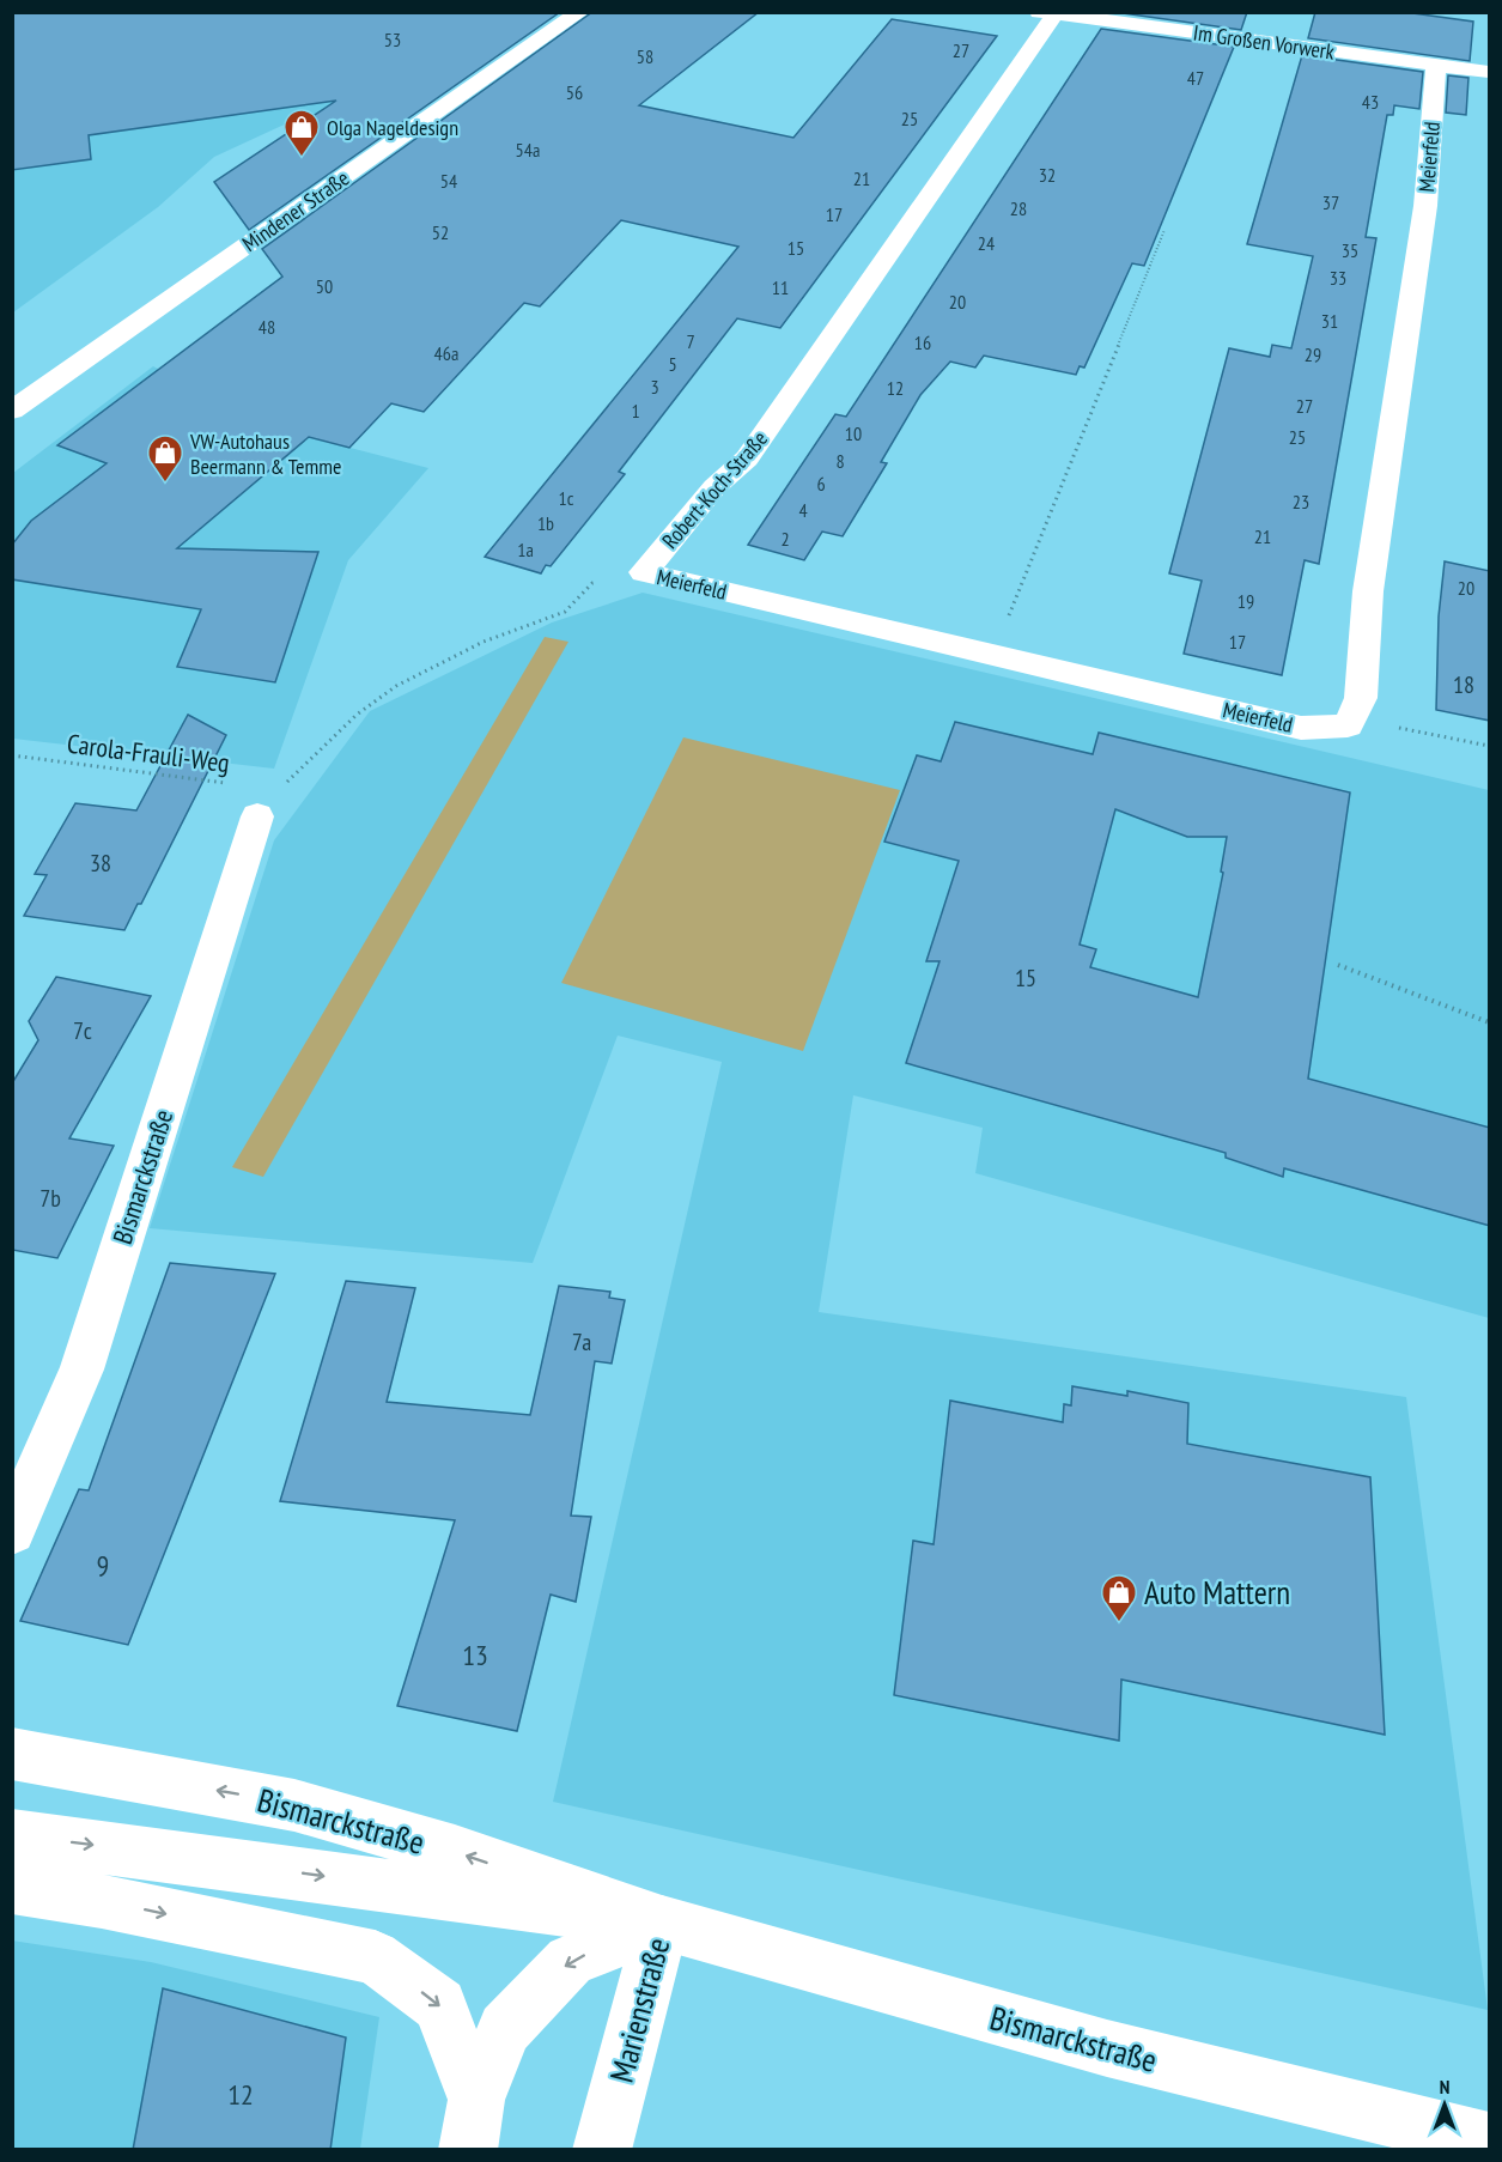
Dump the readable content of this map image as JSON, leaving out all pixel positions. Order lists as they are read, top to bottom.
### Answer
{
  "streets": {
    "street": [
      "Im Großen Vorwerk",
      "Meierfeld",
      "Mindener Straße",
      "Robert-Koch-Straße",
      "Bismarckstraße",
      "Marienstraße"
    ],
    "path": ["Carola-Frauli-Weg"]
  },
  "crossings": [
    ["Im Großen Vorwerk", "Meierfeld"],
    ["Im Großen Vorwerk", "Robert-Koch-Straße"],
    ["Meierfeld", "Robert-Koch-Straße"],
    ["Robert-Koch-Straße", "Carola-Frauli-Weg"],
    ["Robert-Koch-Straße", "Bismarckstraße"],
    ["Carola-Frauli-Weg", "Bismarckstraße"],
    ["Bismarckstraße", "Marienstraße"]
  ],
  "places": {
    "shop": ["Olga Nageldesign", "VW-Autohaus Beermann & Temme", "Auto Mattern"]
  },
  "house_numbers": [
    "53",
    "27",
    "58",
    "47",
    "56",
    "43",
    "25",
    "54a",
    "32",
    "21",
    "54",
    "37",
    "28",
    "17",
    "52",
    "24",
    "15",
    "35",
    "33",
    "50",
    "11",
    "20",
    "31",
    "48",
    "7",
    "16",
    "46a",
    "29",
    "5",
    "3",
    "12",
    "27",
    "1",
    "10",
    "25",
    "8",
    "6",
    "1c",
    "23",
    "4",
    "1b",
    "21",
    "2",
    "1a",
    "20",
    "19",
    "17",
    "18",
    "38",
    "15",
    "7c",
    "7b",
    "7a",
    "9",
    "13",
    "12"
  ],
  "north": "top"
}
